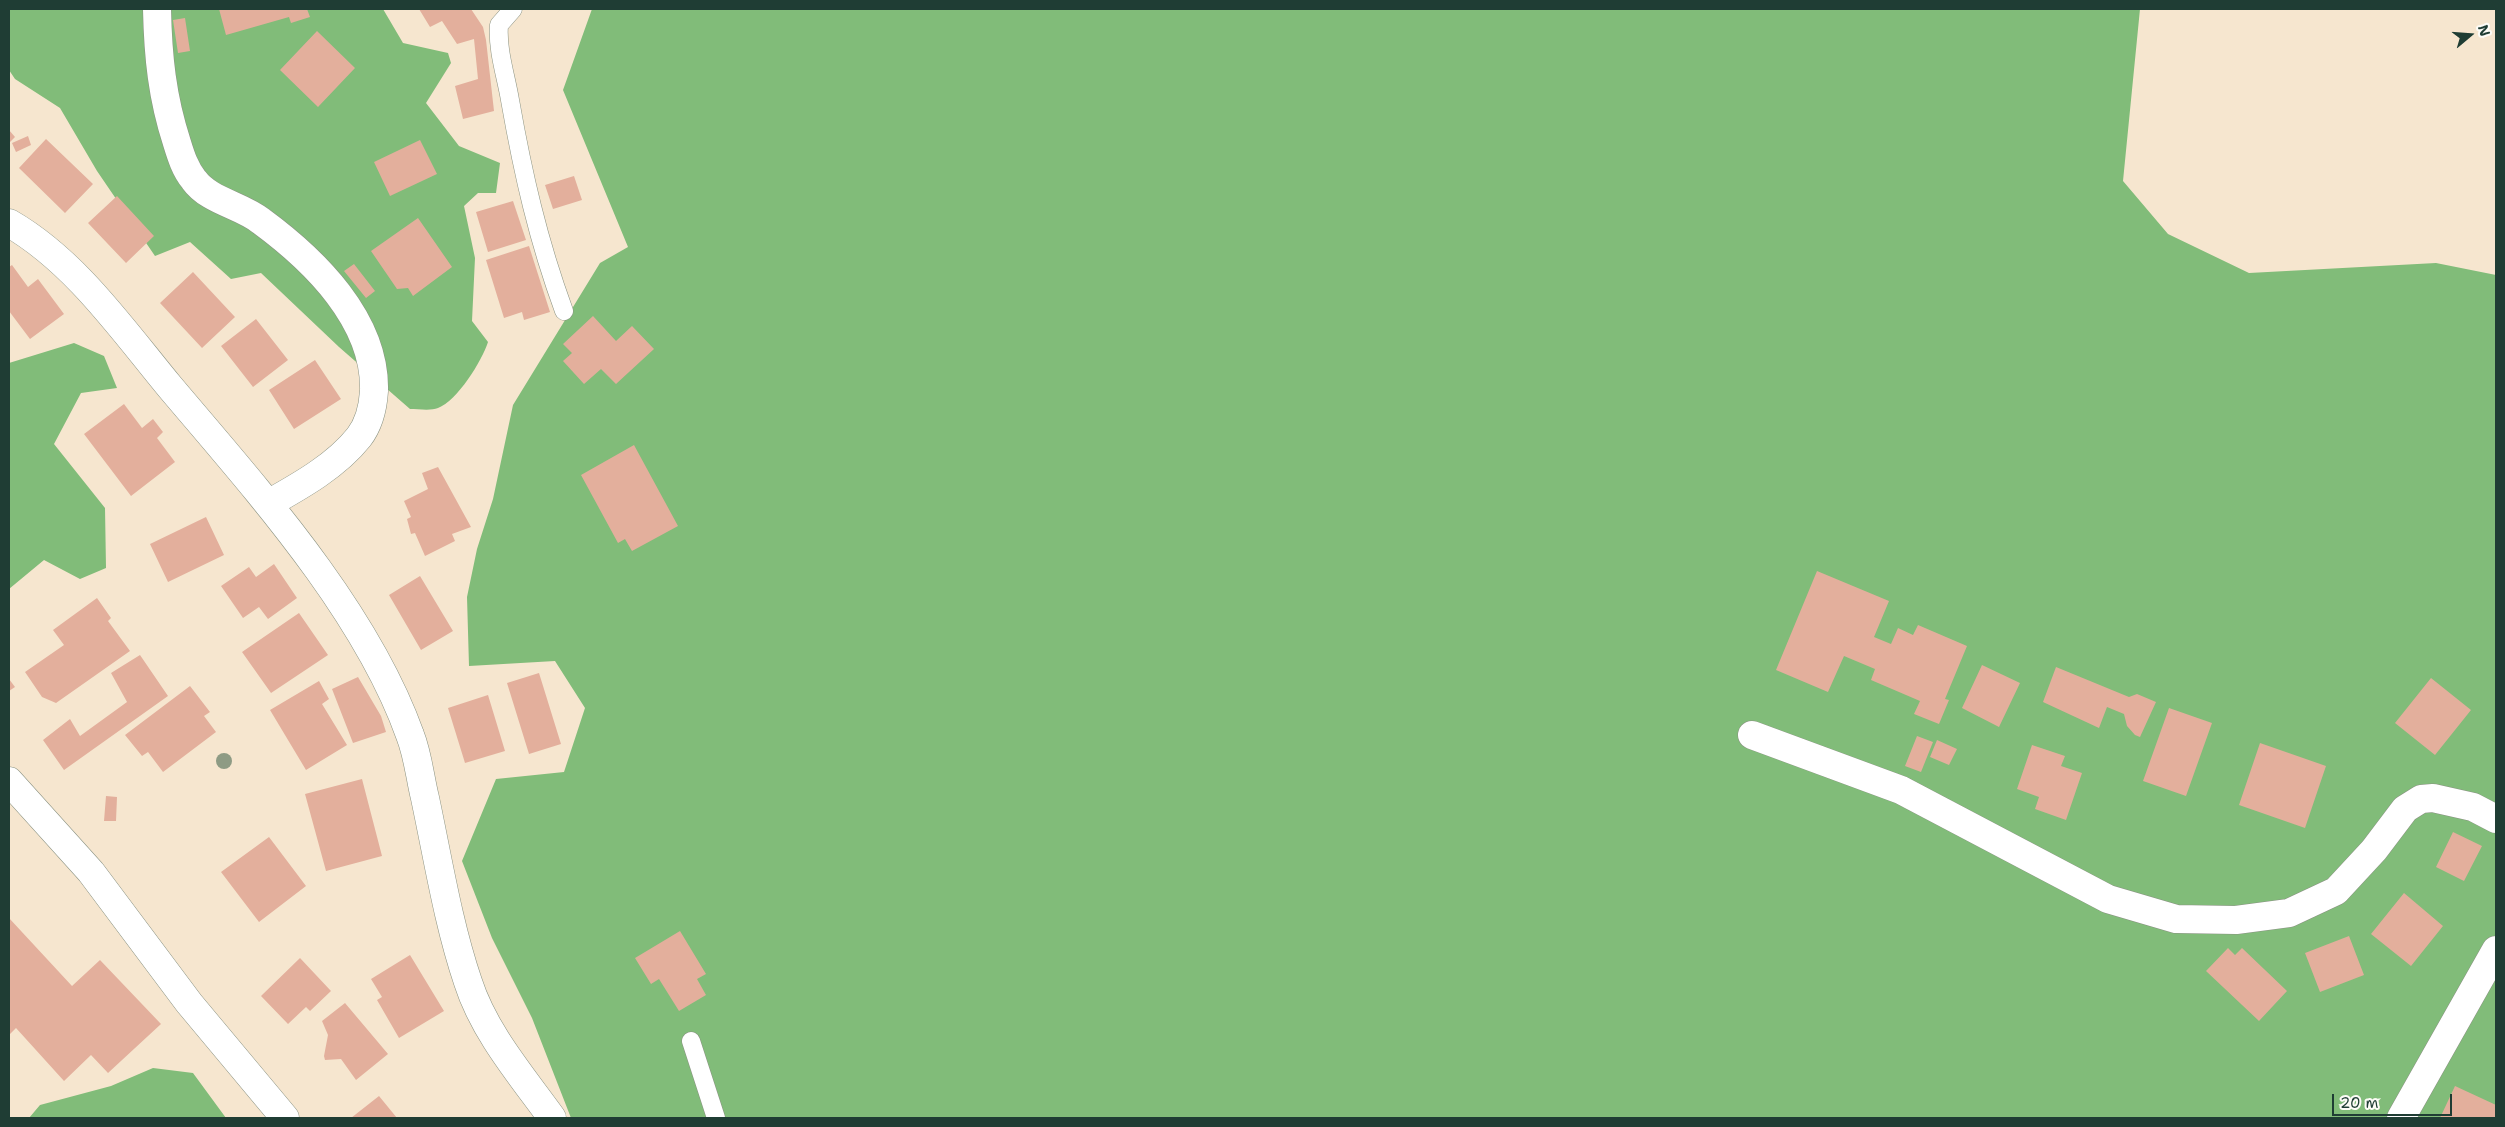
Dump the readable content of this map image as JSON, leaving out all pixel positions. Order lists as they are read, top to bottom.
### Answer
{
  "scale_bar": "20 m",
  "north": "right"
}
